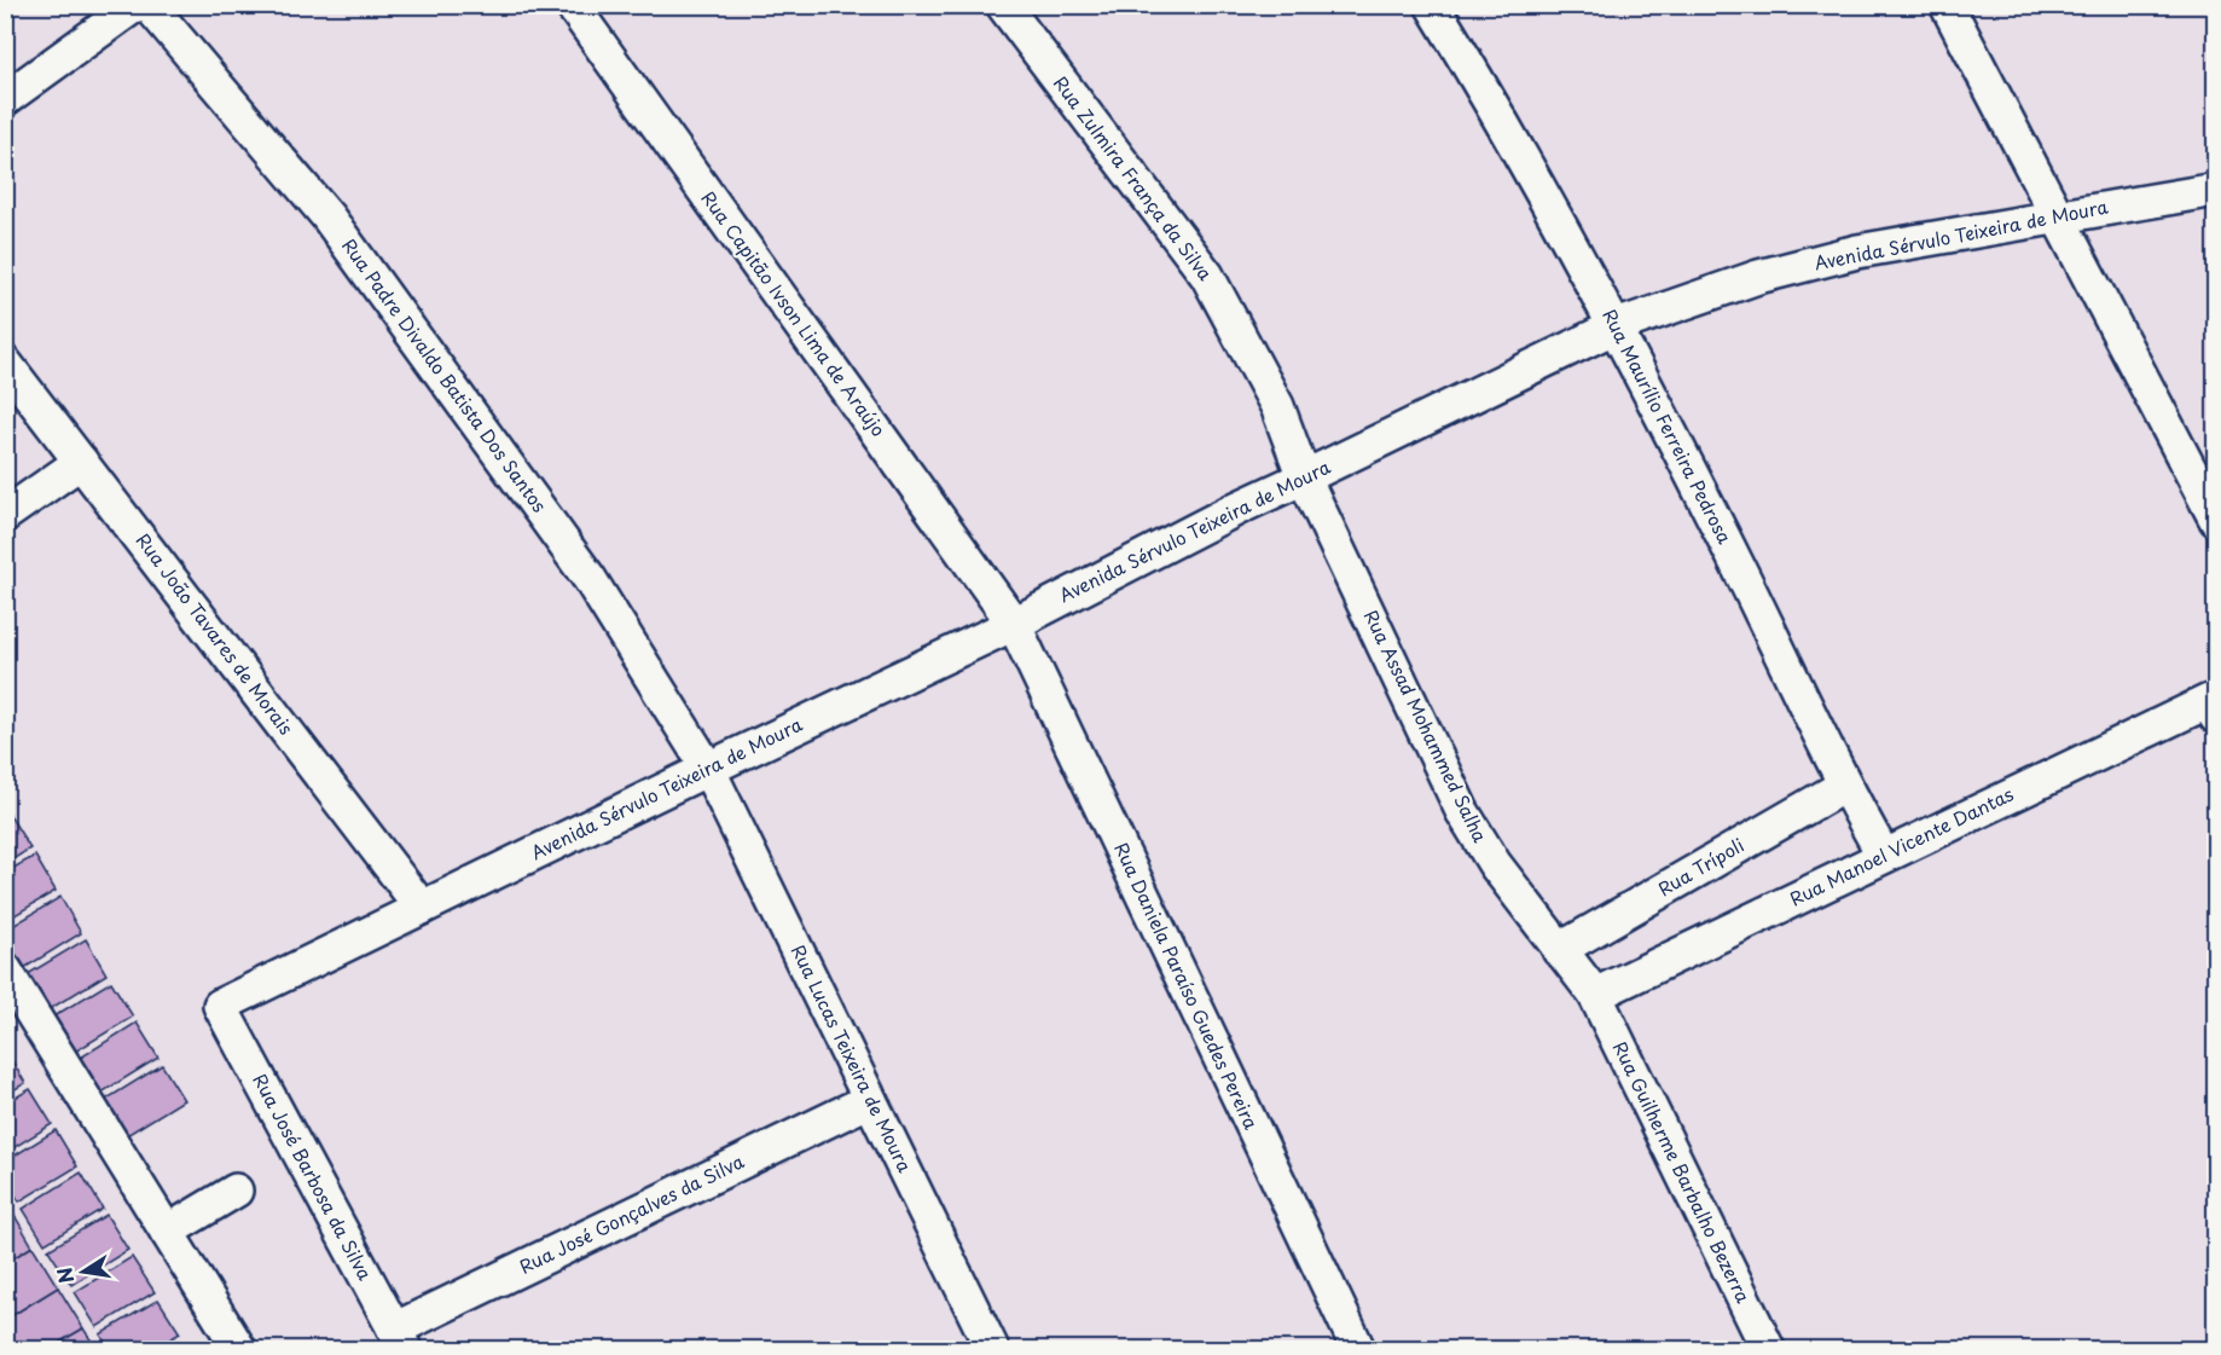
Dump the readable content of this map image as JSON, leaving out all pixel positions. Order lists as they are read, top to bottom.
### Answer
{
  "streets": {
    "street": [
      "Rua Zulmira França da Silva",
      "Avenida Sérvulo Teixeira de Moura",
      "Rua Capitão Ivson Lima de Araújo",
      "Rua Padre Divaldo Batista Dos Santos",
      "Rua Maurílio Ferreira Pedrosa",
      "Rua João Tavares de Morais",
      "Rua Assad Mohammed Salha",
      "Rua Manoel Vicente Dantas",
      "Rua Trípoli",
      "Rua Daniela Paraíso Guedes Pereira",
      "Rua Lucas Teixeira de Moura",
      "Rua Guilherme Barbalho Bezerra",
      "Rua José Barbosa da Silva",
      "Rua José Gonçalves da Silva"
    ]
  },
  "crossings": [
    ["Rua Zulmira França da Silva", "Avenida Sérvulo Teixeira de Moura"],
    ["Rua Zulmira França da Silva", "Rua Assad Mohammed Salha"],
    ["Avenida Sérvulo Teixeira de Moura", "Rua Capitão Ivson Lima de Araújo"],
    ["Avenida Sérvulo Teixeira de Moura", "Rua Padre Divaldo Batista Dos Santos"],
    ["Avenida Sérvulo Teixeira de Moura", "Rua Maurílio Ferreira Pedrosa"],
    ["Avenida Sérvulo Teixeira de Moura", "Rua João Tavares de Morais"],
    ["Avenida Sérvulo Teixeira de Moura", "Rua Assad Mohammed Salha"],
    ["Avenida Sérvulo Teixeira de Moura", "Rua Daniela Paraíso Guedes Pereira"],
    ["Avenida Sérvulo Teixeira de Moura", "Rua Lucas Teixeira de Moura"],
    ["Avenida Sérvulo Teixeira de Moura", "Rua José Barbosa da Silva"],
    ["Rua Capitão Ivson Lima de Araújo", "Rua Daniela Paraíso Guedes Pereira"],
    ["Rua Padre Divaldo Batista Dos Santos", "Rua Lucas Teixeira de Moura"],
    ["Rua Maurílio Ferreira Pedrosa", "Rua Manoel Vicente Dantas"],
    ["Rua Maurílio Ferreira Pedrosa", "Rua Trípoli"],
    ["Rua Assad Mohammed Salha", "Rua Manoel Vicente Dantas"],
    ["Rua Assad Mohammed Salha", "Rua Trípoli"],
    ["Rua Assad Mohammed Salha", "Rua Guilherme Barbalho Bezerra"],
    ["Rua Manoel Vicente Dantas", "Rua Guilherme Barbalho Bezerra"],
    ["Rua Lucas Teixeira de Moura", "Rua José Gonçalves da Silva"],
    ["Rua José Barbosa da Silva", "Rua José Gonçalves da Silva"]
  ],
  "north": "left"
}
